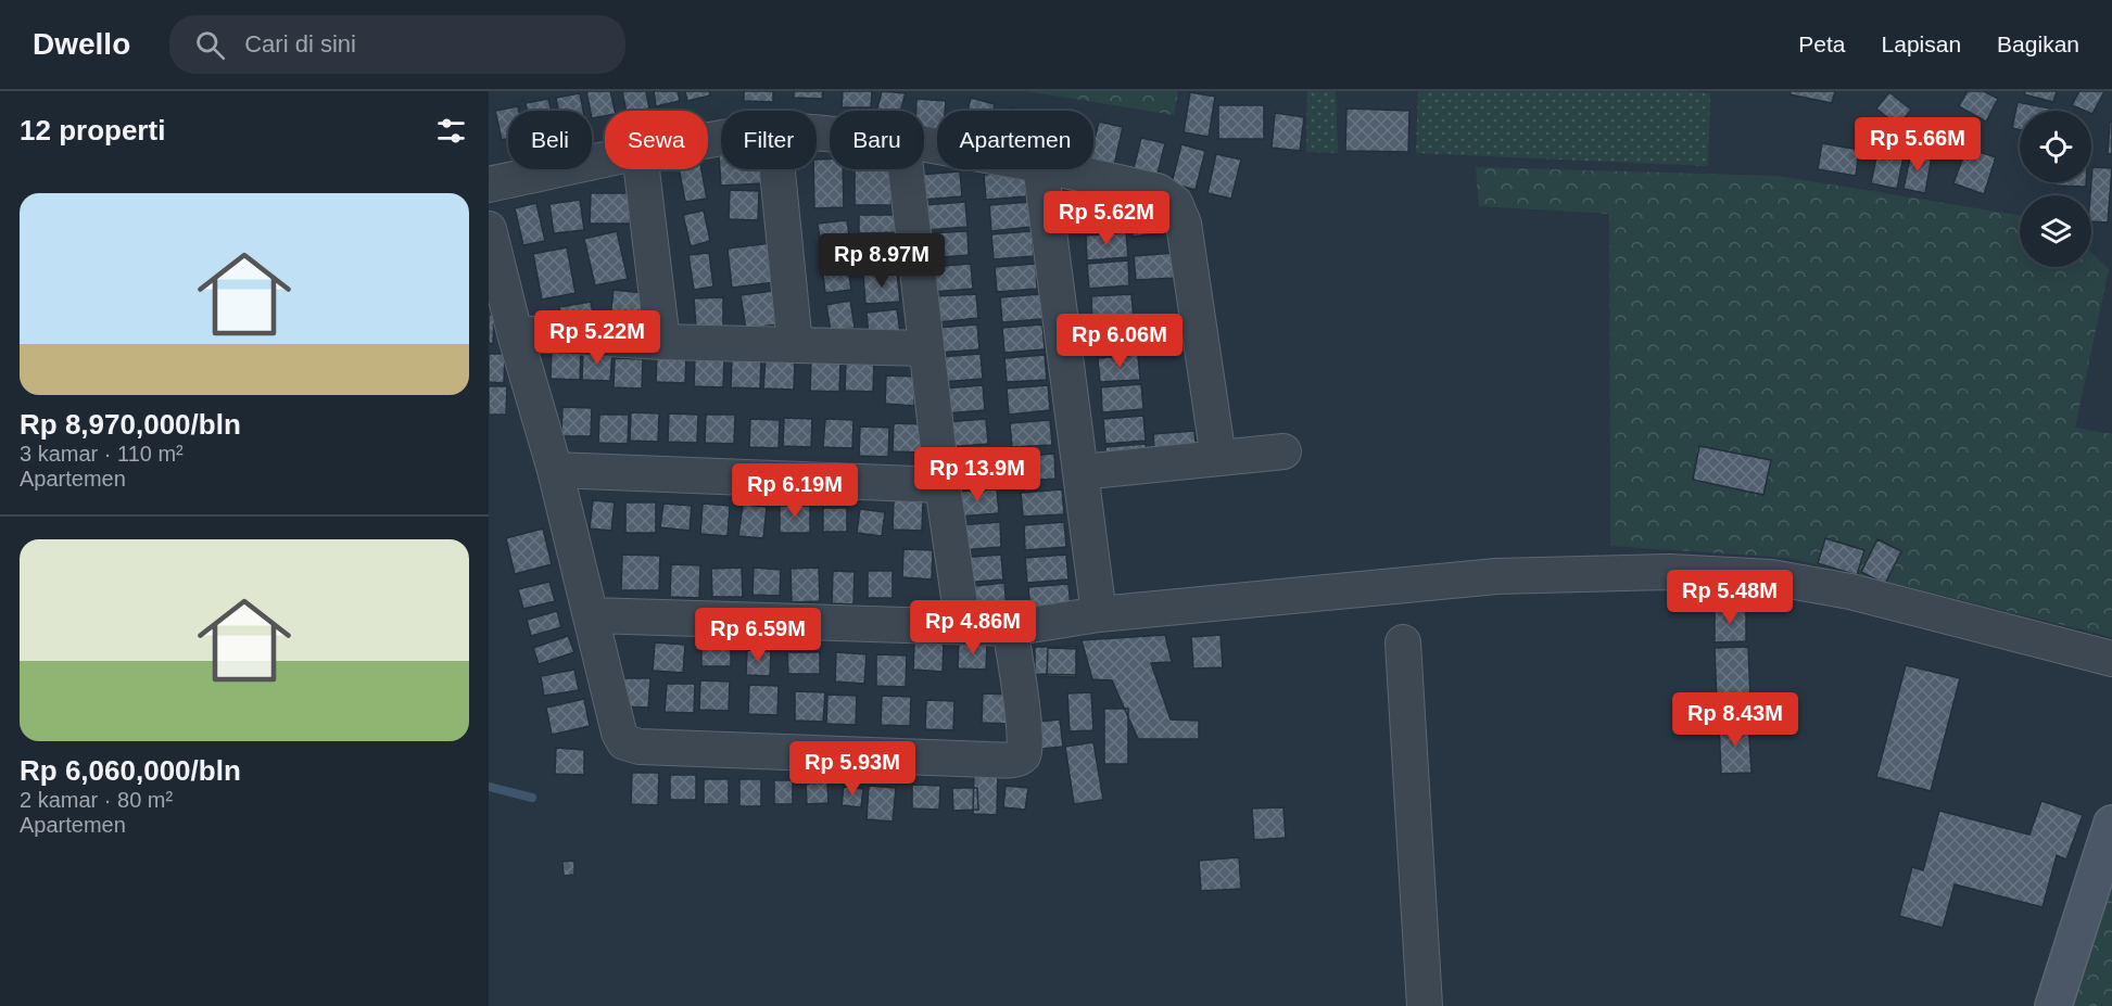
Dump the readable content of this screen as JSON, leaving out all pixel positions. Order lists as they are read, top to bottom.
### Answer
{
  "page": {
    "header": "Dwello",
    "search": "Cari di sini",
    "nav": ["Peta", "Lapisan", "Bagikan"],
    "heading": "12 properti",
    "chip": [
      "Beli",
      "Sewa",
      "Filter",
      "Baru",
      "Apartemen"
    ],
    "price": [
      "Rp 5.66M",
      "Rp 5.62M",
      "Rp 8.97M",
      "Rp 5.22M",
      "Rp 6.06M",
      "Rp 13.9M",
      "Rp 6.19M",
      "Rp 5.48M",
      "Rp 4.86M",
      "Rp 6.59M",
      "Rp 8.43M",
      "Rp 5.93M"
    ],
    "list": [
      {
        "name": "Rp 8,970,000/bln",
        "note": "3 kamar · 110 m² · Apartemen"
      },
      {
        "name": "Rp 6,060,000/bln",
        "note": "2 kamar · 80 m² · Apartemen"
      }
    ]
  }
}
